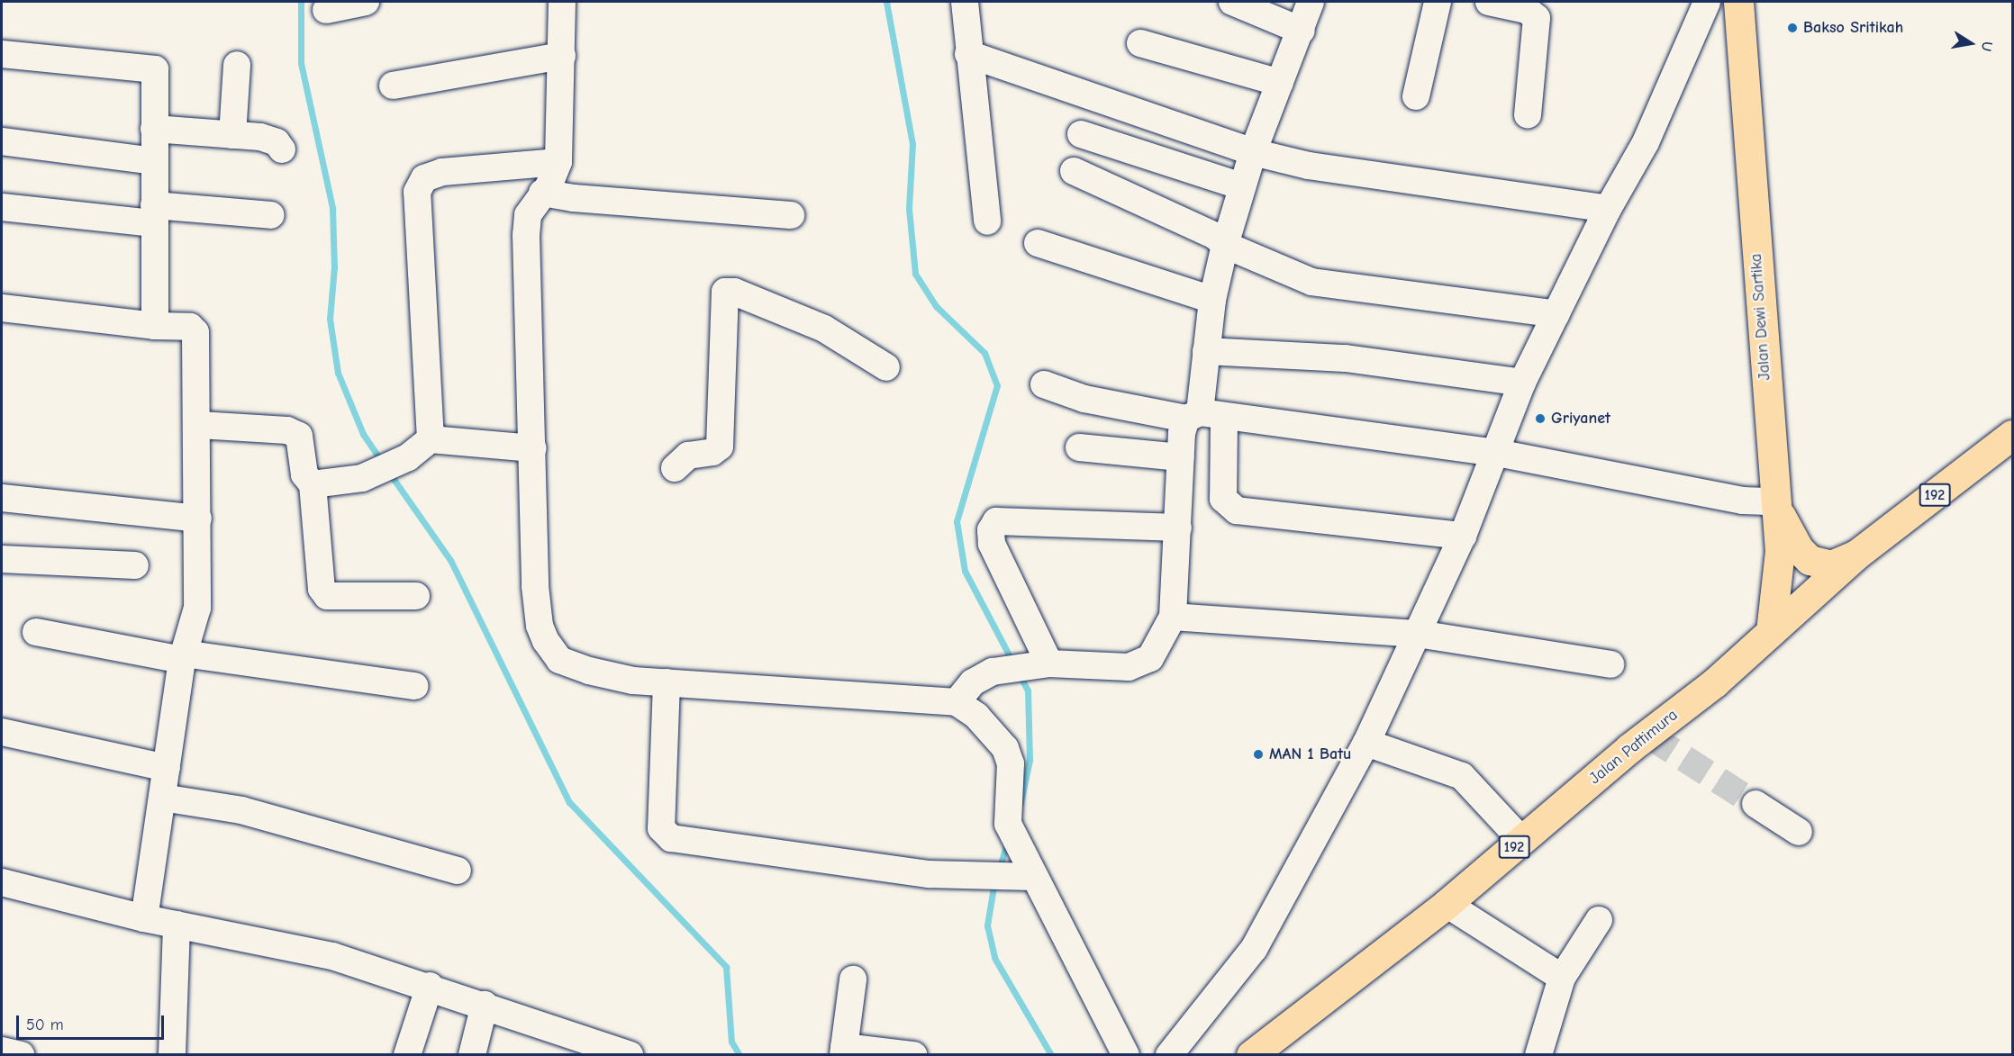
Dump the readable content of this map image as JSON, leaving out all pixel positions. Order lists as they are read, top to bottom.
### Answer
{
  "streets": {
    "main road": ["Jalan Dewi Sartika", "192", "Jalan Pattimura"]
  },
  "crossings": [
    ["Jalan Dewi Sartika", "Jalan Pattimura"]
  ],
  "places": ["Bakso Sritikah", "Griyanet", "MAN 1 Batu"],
  "scale_bar": "50 m",
  "north": "right"
}
